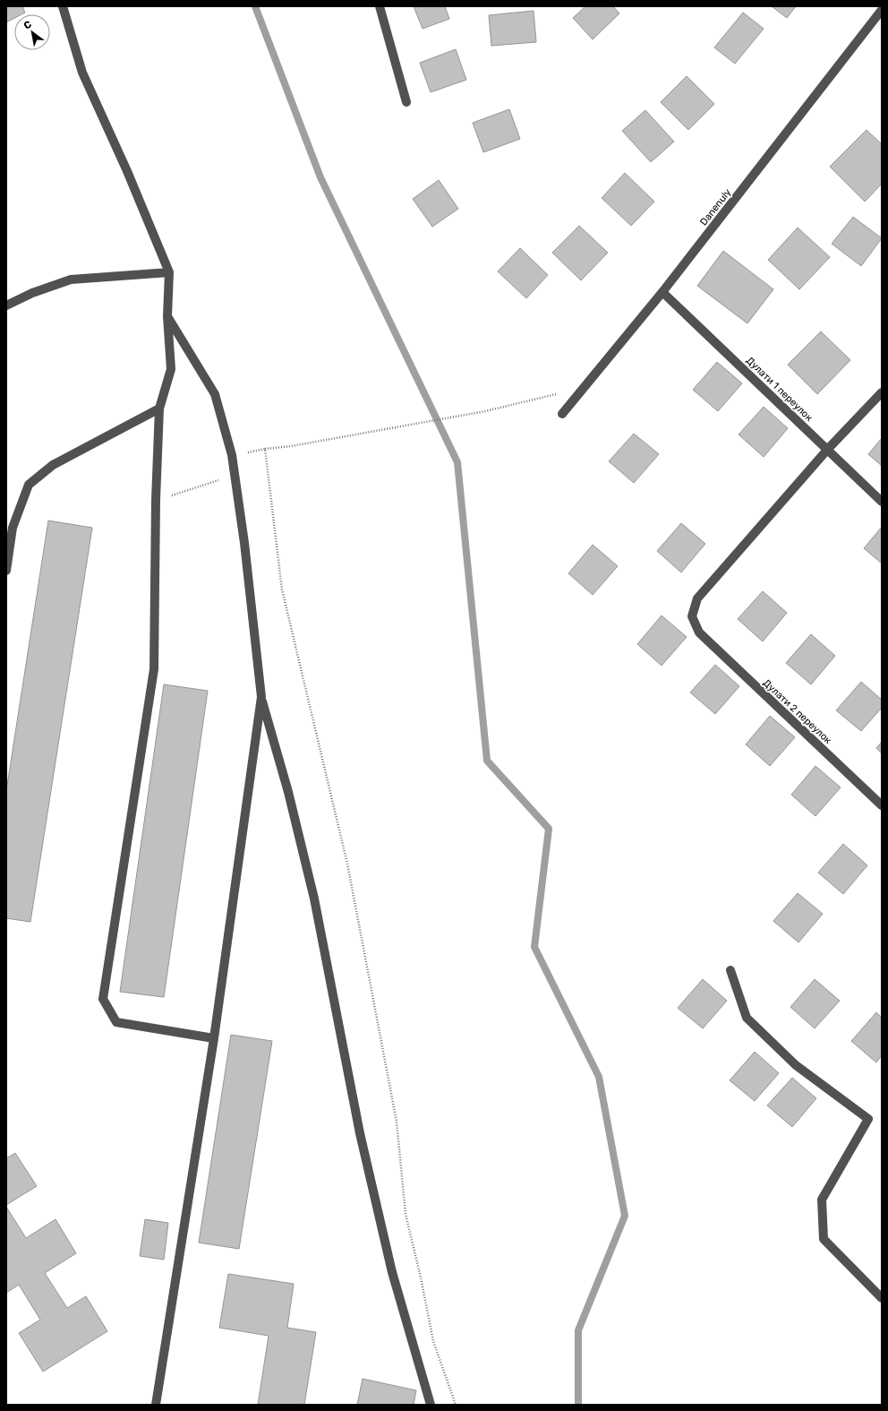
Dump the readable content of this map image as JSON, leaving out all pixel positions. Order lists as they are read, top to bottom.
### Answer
{
  "streets": {
    "street": ["Danenuly", "Дулати 1 переулок", "Дулати 2 переулок"]
  },
  "crossings": [
    ["Danenuly", "Дулати 1 переулок"],
    ["Дулати 1 переулок", "Дулати 2 переулок"]
  ],
  "north": "top left"
}
